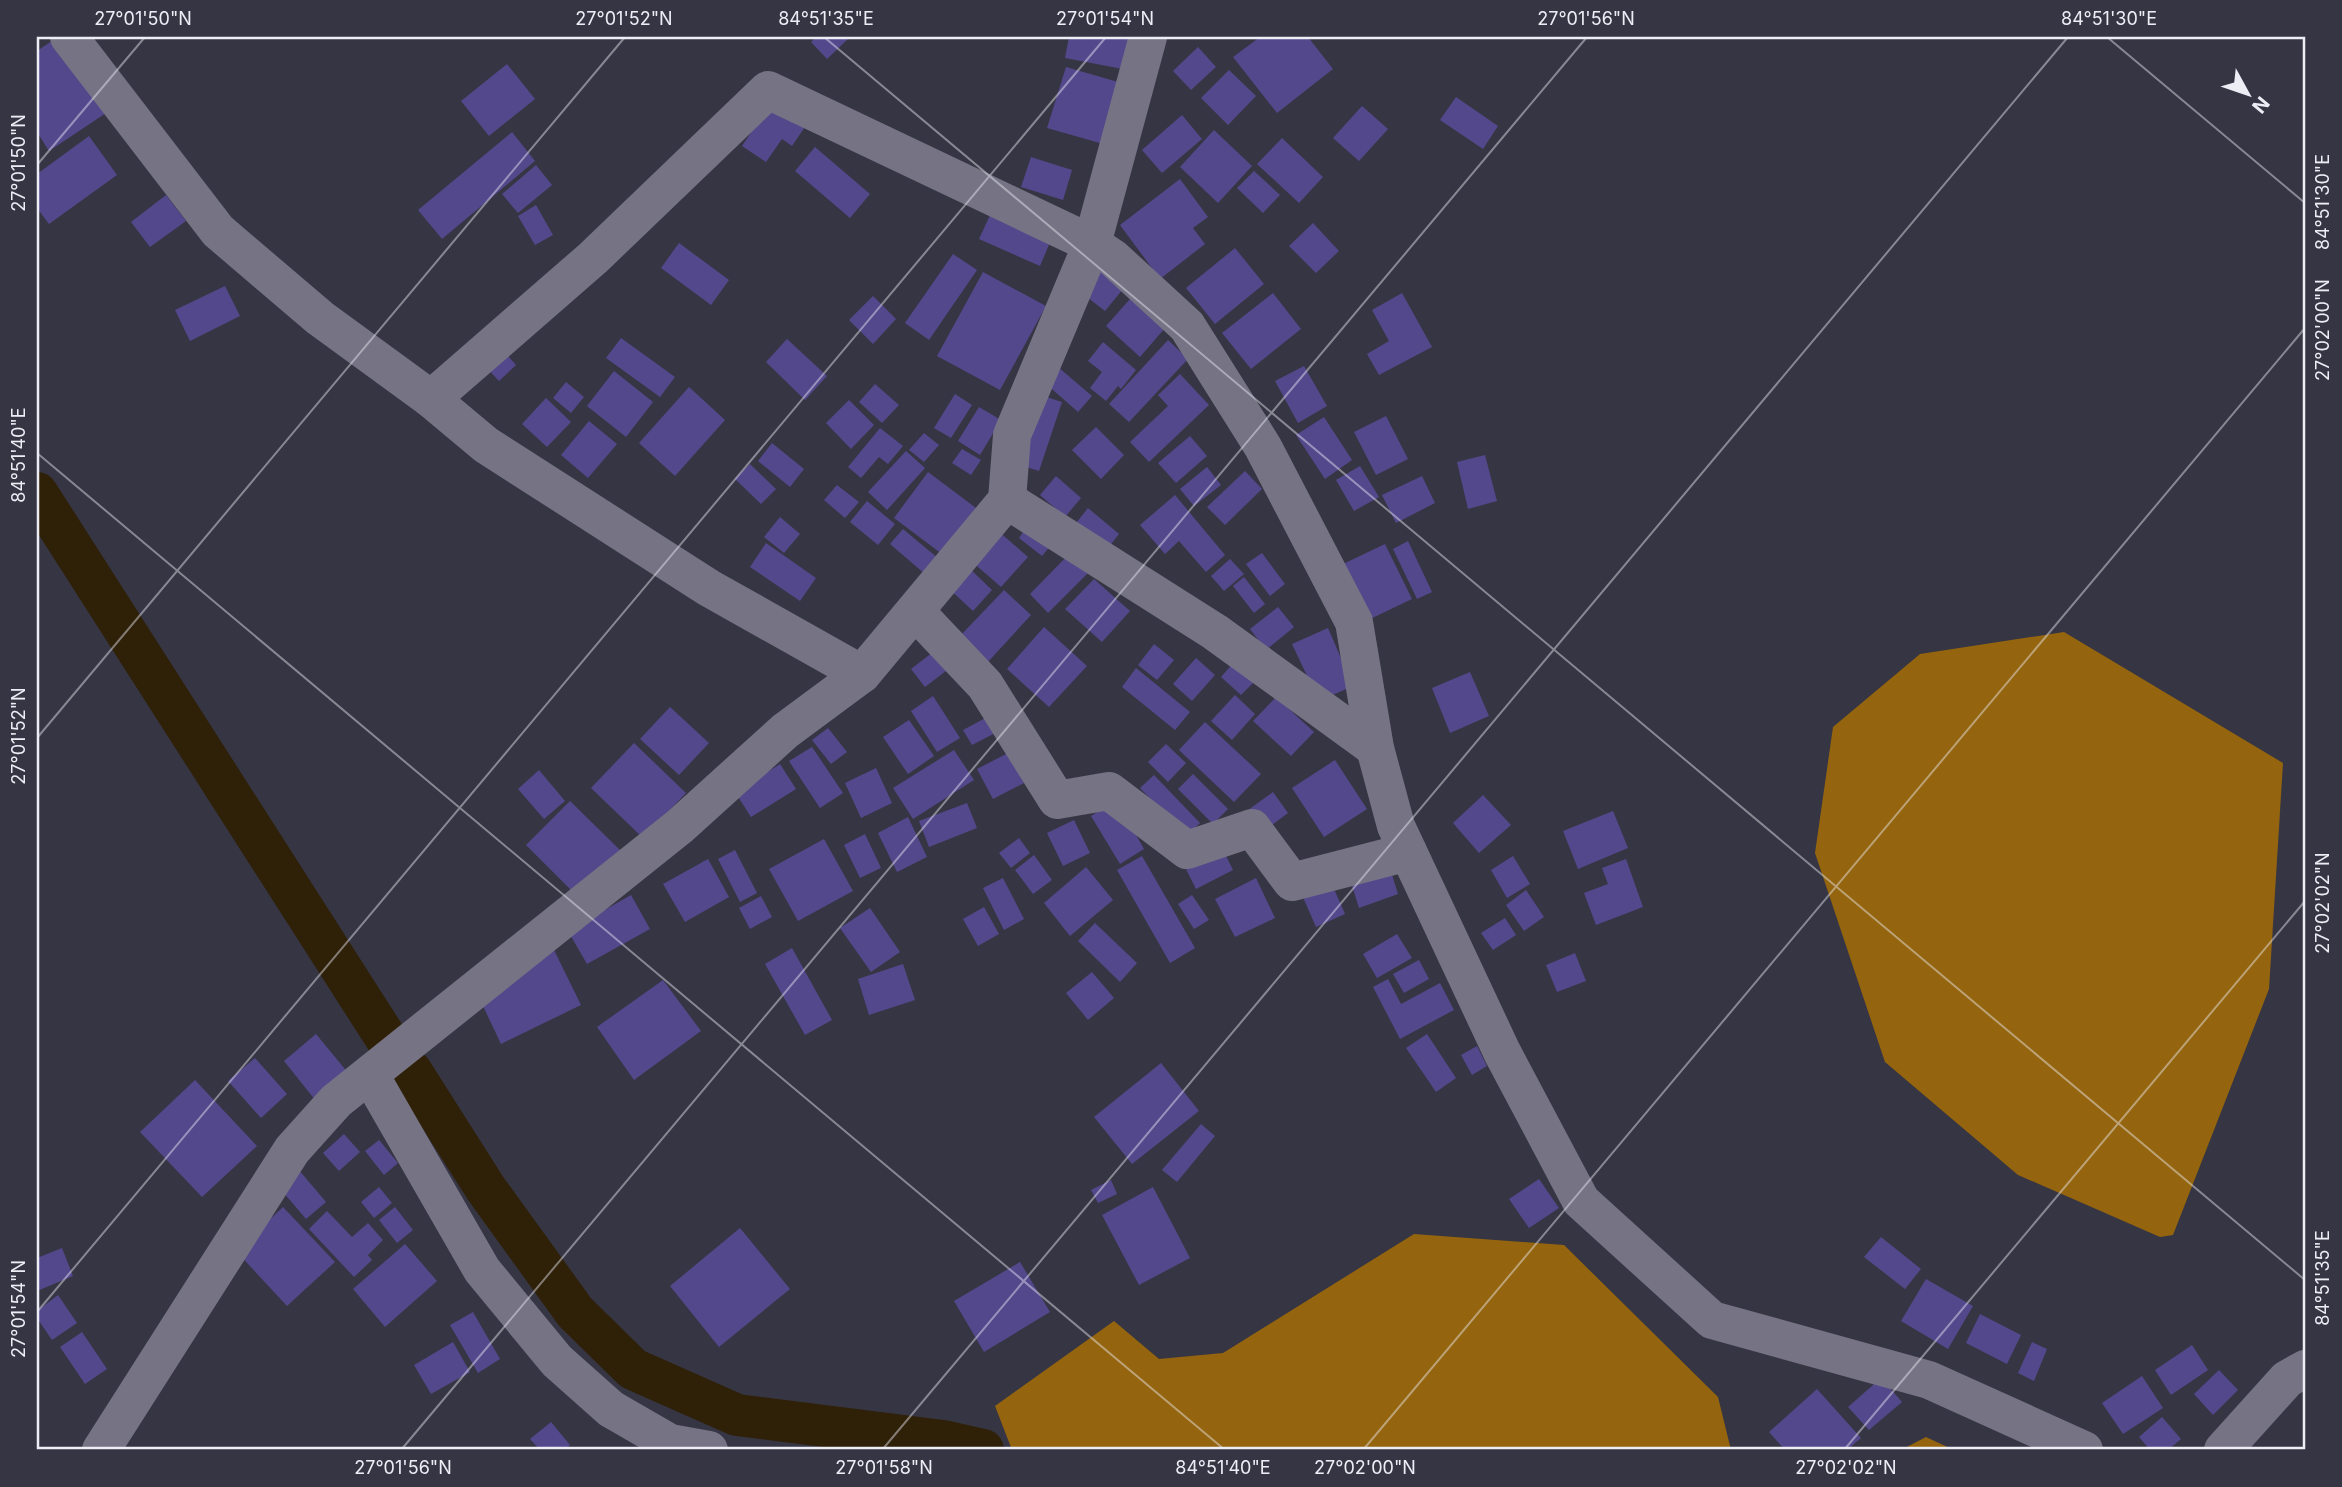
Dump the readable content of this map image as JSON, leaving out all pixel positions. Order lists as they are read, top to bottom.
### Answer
{
  "north": "bottom right",
  "coordinates": [
    "27°01'50\"N",
    "27°01'52\"N",
    "84°51'35\"E",
    "27°01'54\"N",
    "27°01'56\"N",
    "84°51'30\"E",
    "27°02'00\"N",
    "84°51'40\"E",
    "27°02'02\"N",
    "27°01'58\"N"
  ]
}
